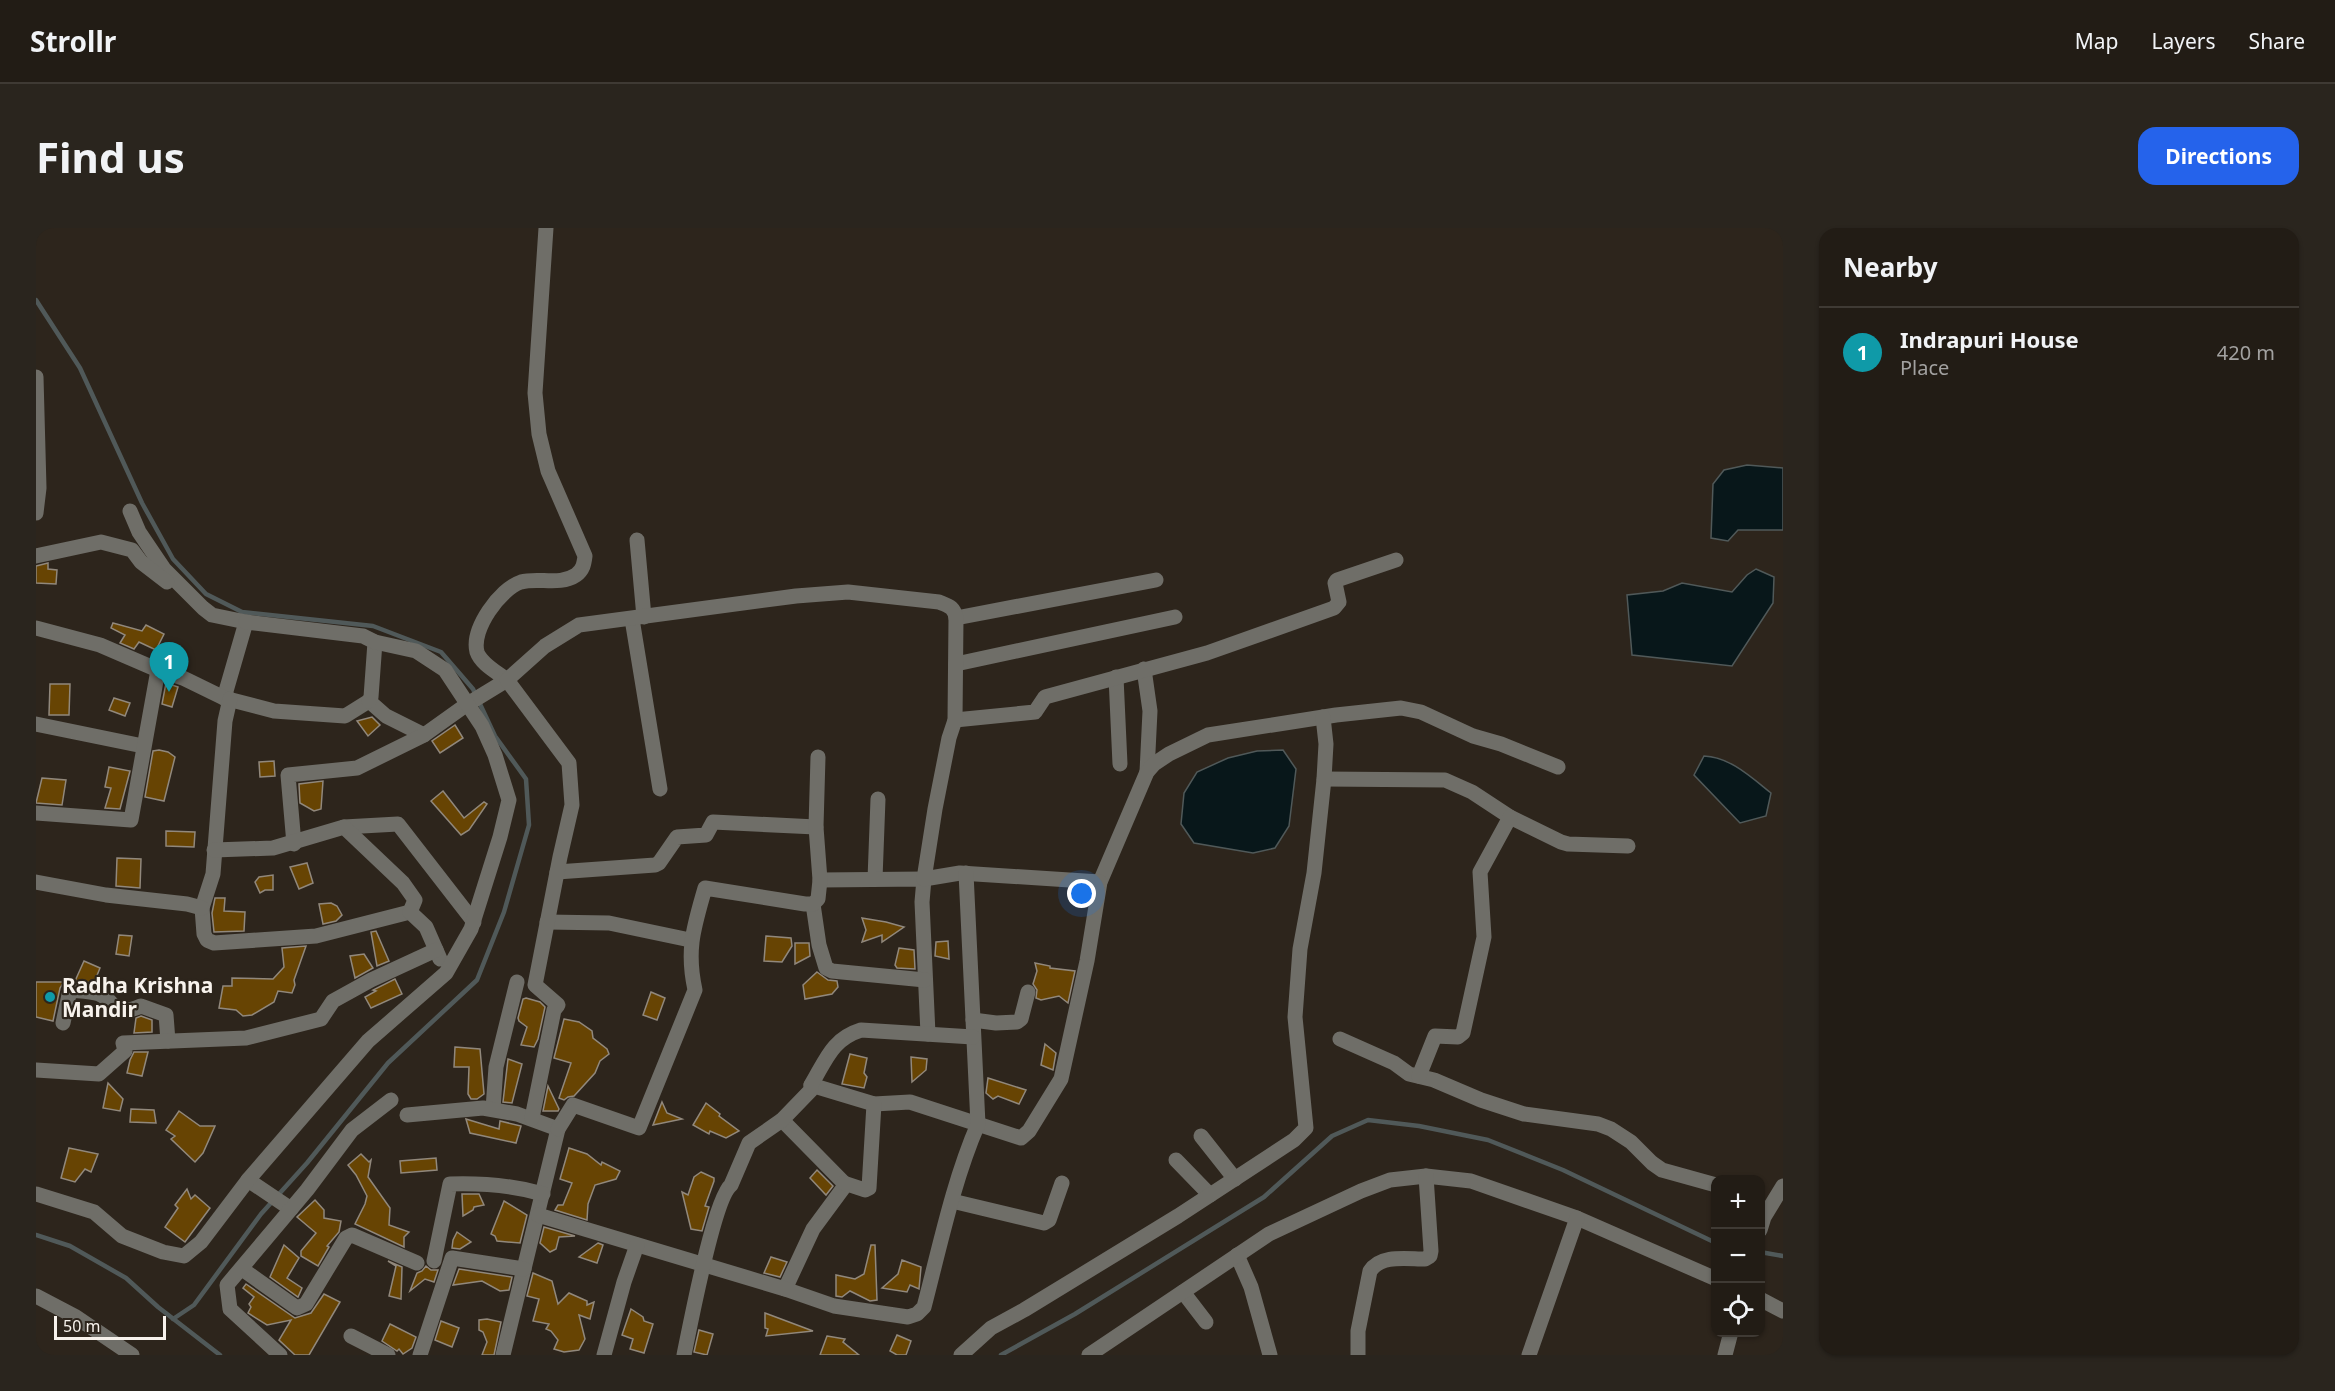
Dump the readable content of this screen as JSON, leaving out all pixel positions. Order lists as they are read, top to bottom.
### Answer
{
  "places": ["Radha Krishna Mandir"],
  "scale_bar": "50 m",
  "page": {
    "header": "Strollr",
    "nav": ["Map", "Layers", "Share"],
    "buttons": "Directions",
    "title": "Find us",
    "heading": "Nearby",
    "list": [
      {
        "mark": "1",
        "name": "Indrapuri House",
        "note": "Place",
        "value": "420 m"
      }
    ],
    "pins": "1",
    "map_buttons": ["+", "−"],
    "scale": "50 m"
  }
}
